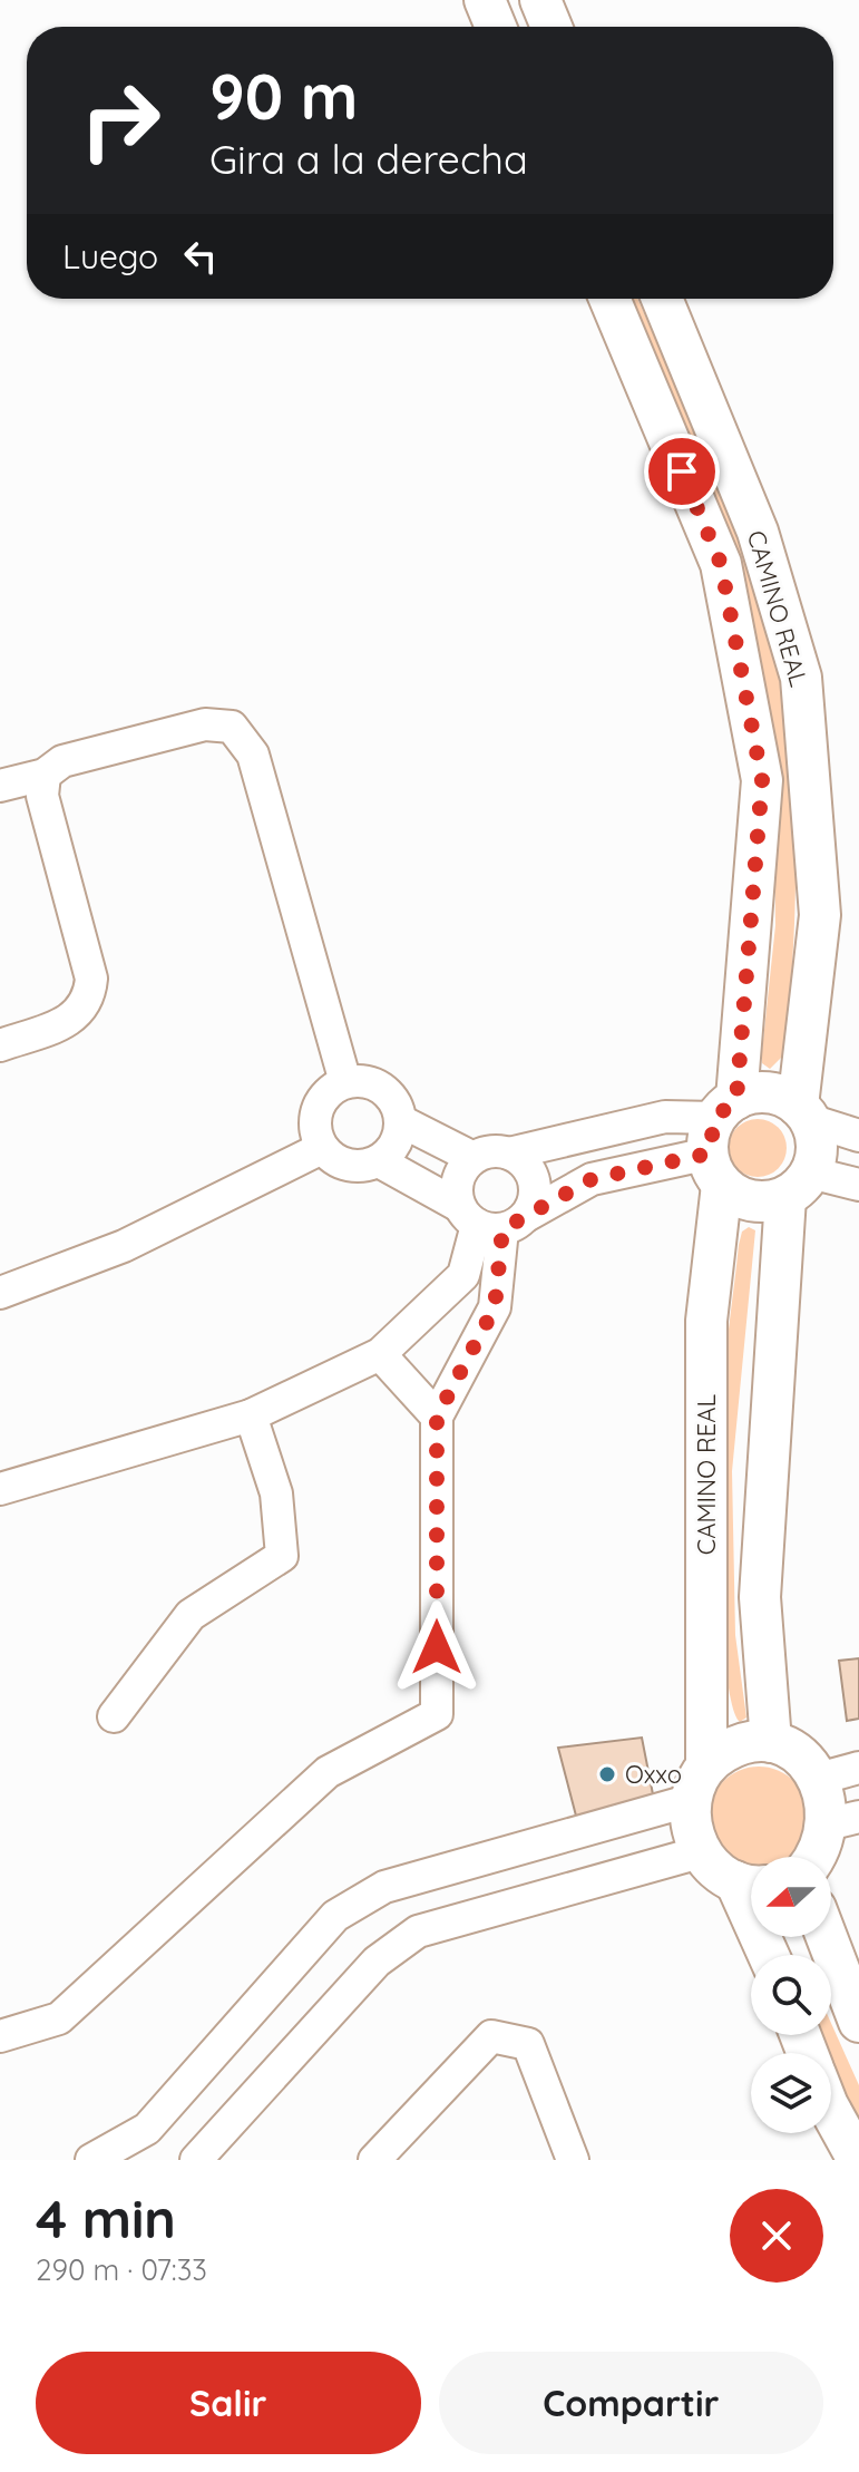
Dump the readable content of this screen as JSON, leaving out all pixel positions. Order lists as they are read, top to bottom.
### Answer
{
  "streets": {
    "main road": ["CAMINO REAL"]
  },
  "places": ["Oxxo"],
  "north": "left",
  "page": {
    "turn": ["90 m", "Gira a la derecha"],
    "then": "Luego",
    "heading": ["4 min", "290 m · 07:33"],
    "buttons": ["Salir", "Compartir"]
  }
}
